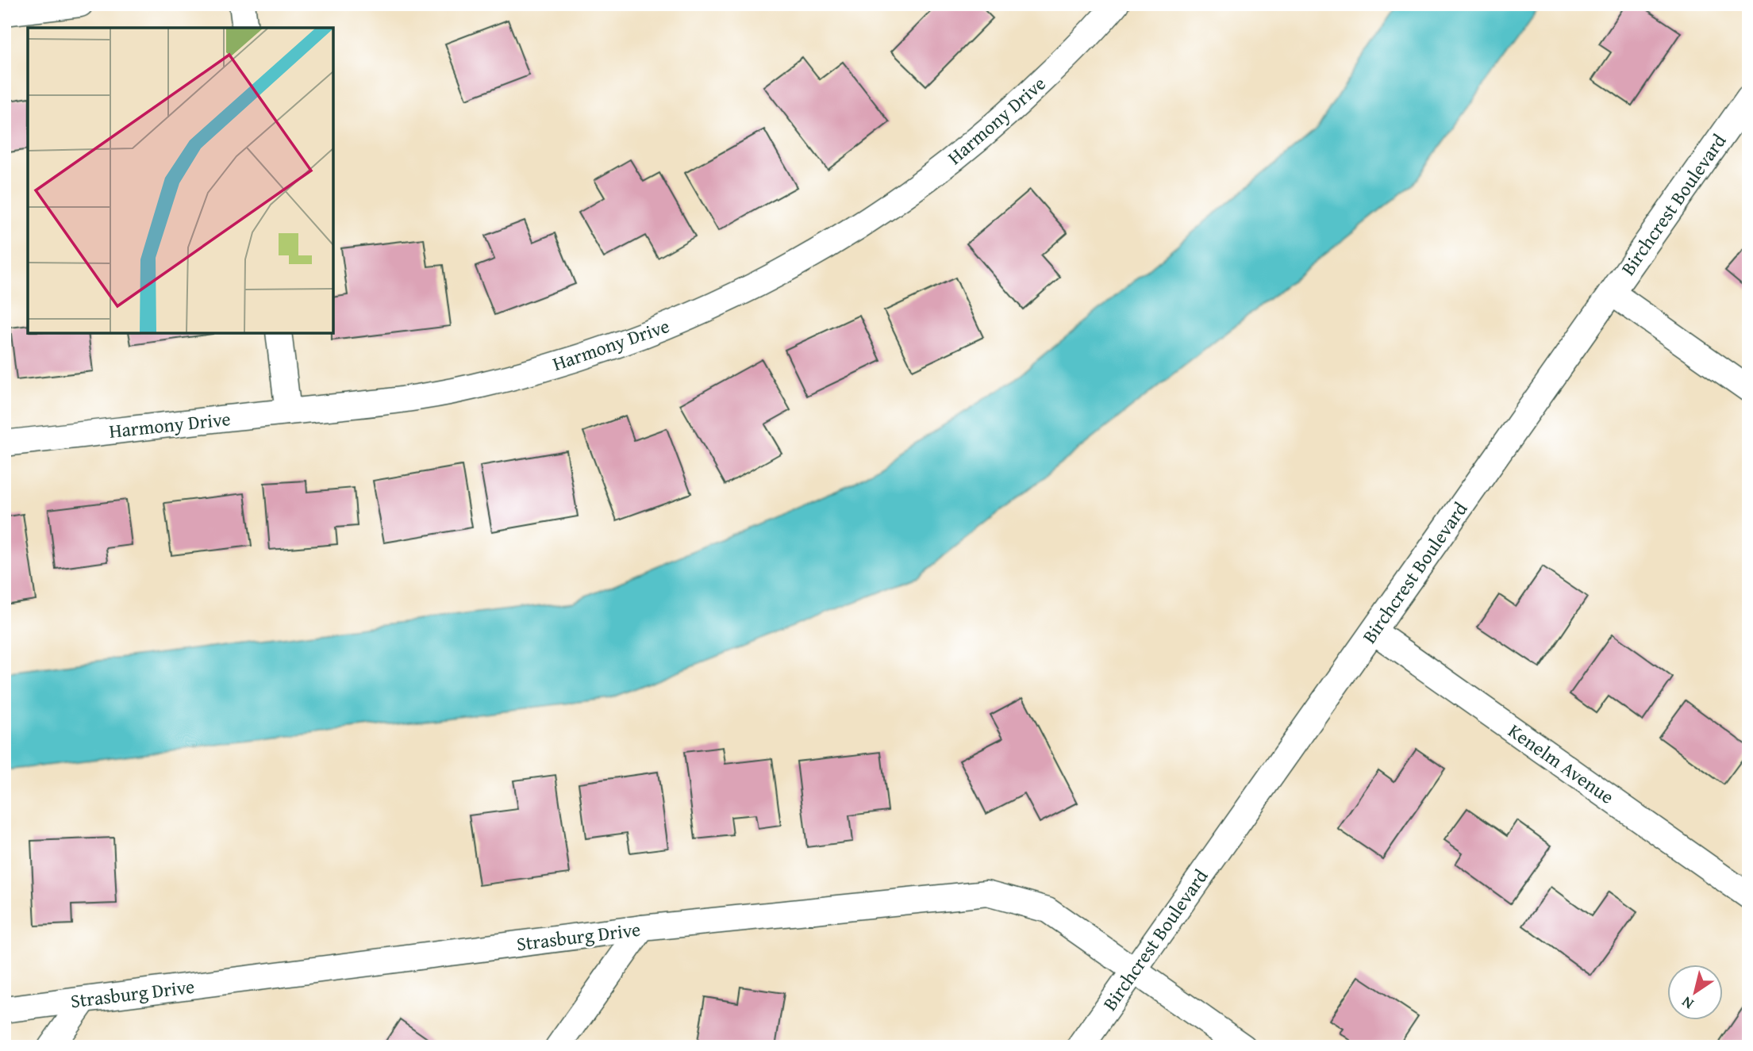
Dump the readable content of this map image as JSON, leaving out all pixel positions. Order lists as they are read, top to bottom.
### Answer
{
  "streets": {
    "street": [
      "Harmony Drive",
      "Birchcrest Boulevard",
      "Kenelm Avenue",
      "Strasburg Drive"
    ]
  },
  "crossings": [
    ["Birchcrest Boulevard", "Kenelm Avenue"],
    ["Birchcrest Boulevard", "Strasburg Drive"]
  ],
  "north": "bottom left"
}
